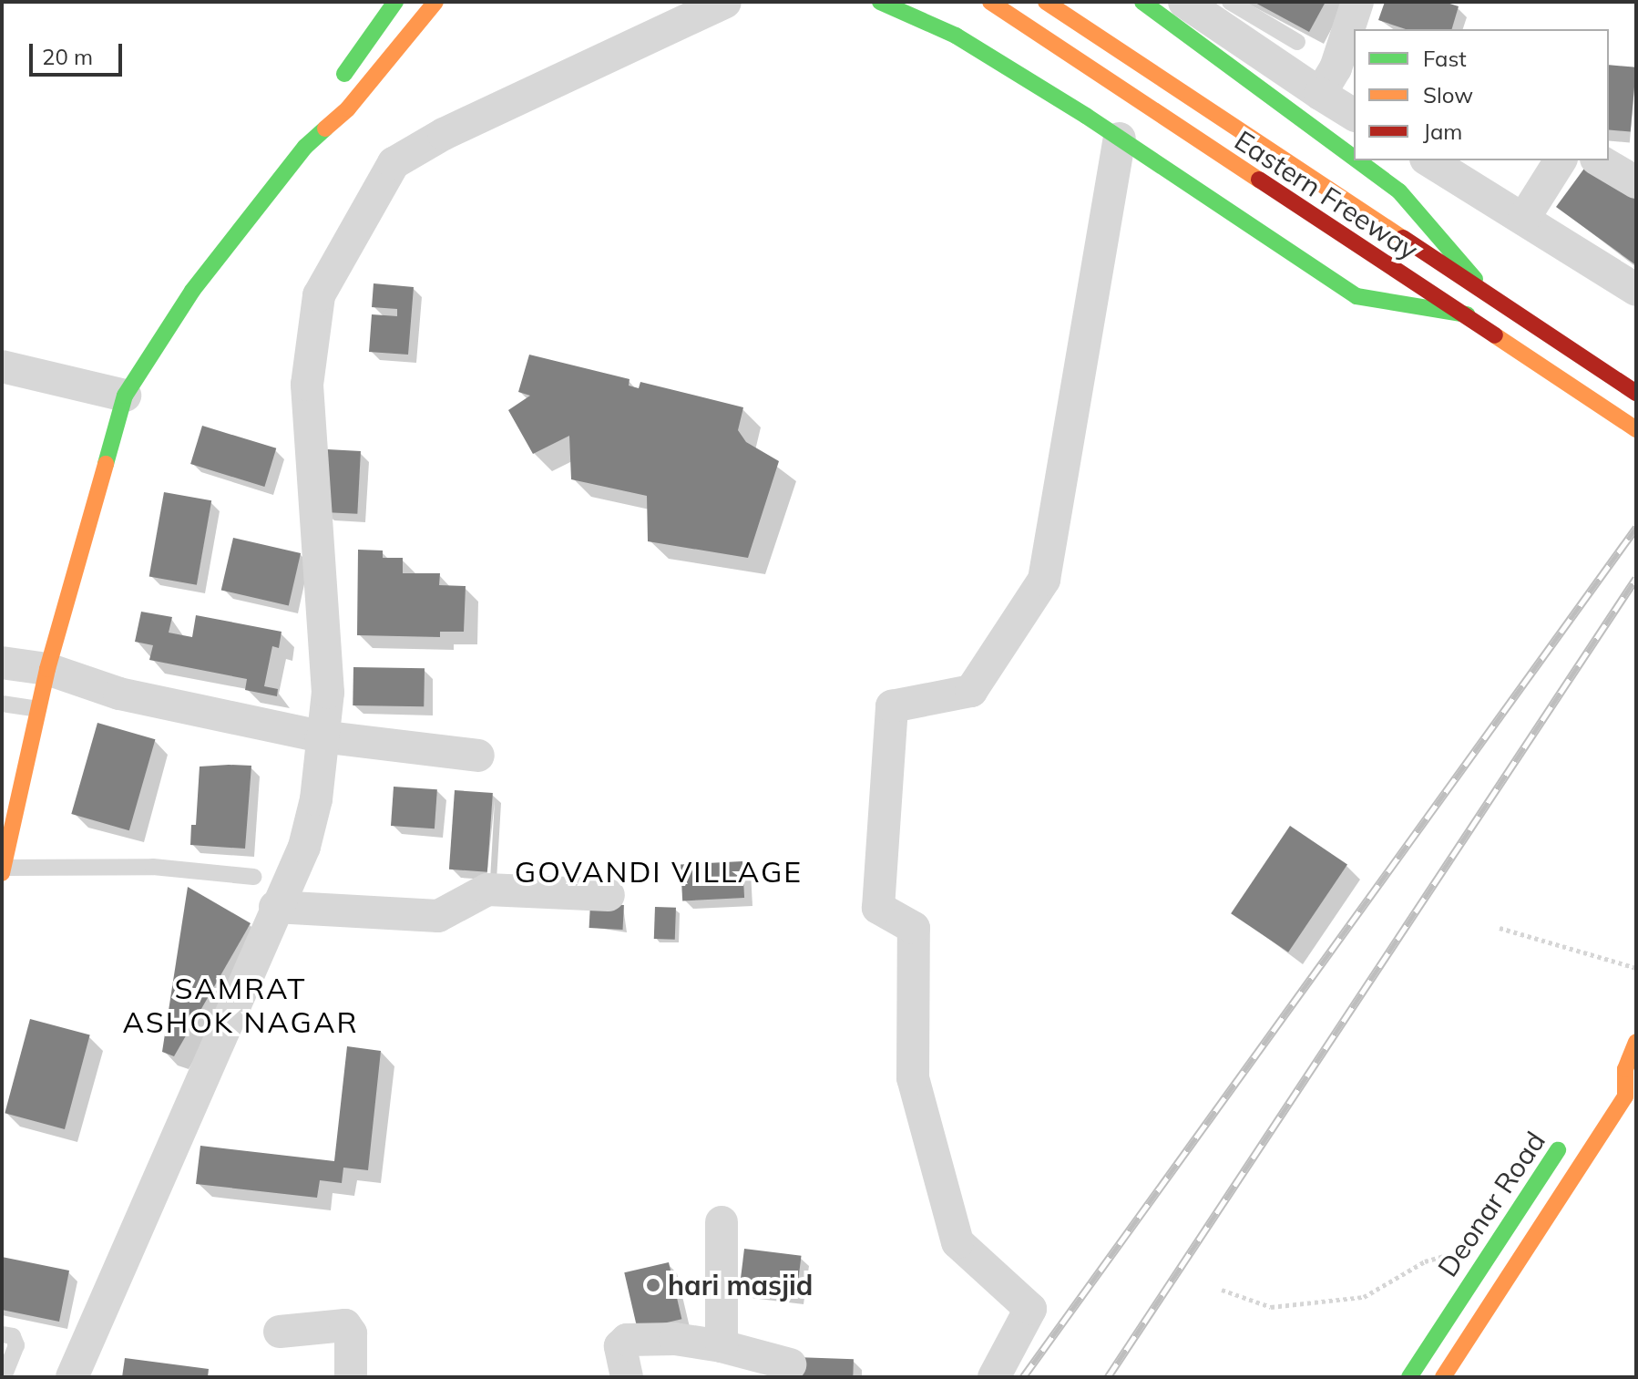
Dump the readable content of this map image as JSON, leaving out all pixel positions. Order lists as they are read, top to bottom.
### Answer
{
  "streets": {
    "main road": ["Eastern Freeway", "Deonar Road"]
  },
  "districts": ["GOVANDI VILLAGE", "SAMRAT ASHOK NAGAR"],
  "places": ["hari masjid"],
  "legend": ["Fast", "Slow", "Jam"],
  "scale_bar": "20 m"
}
